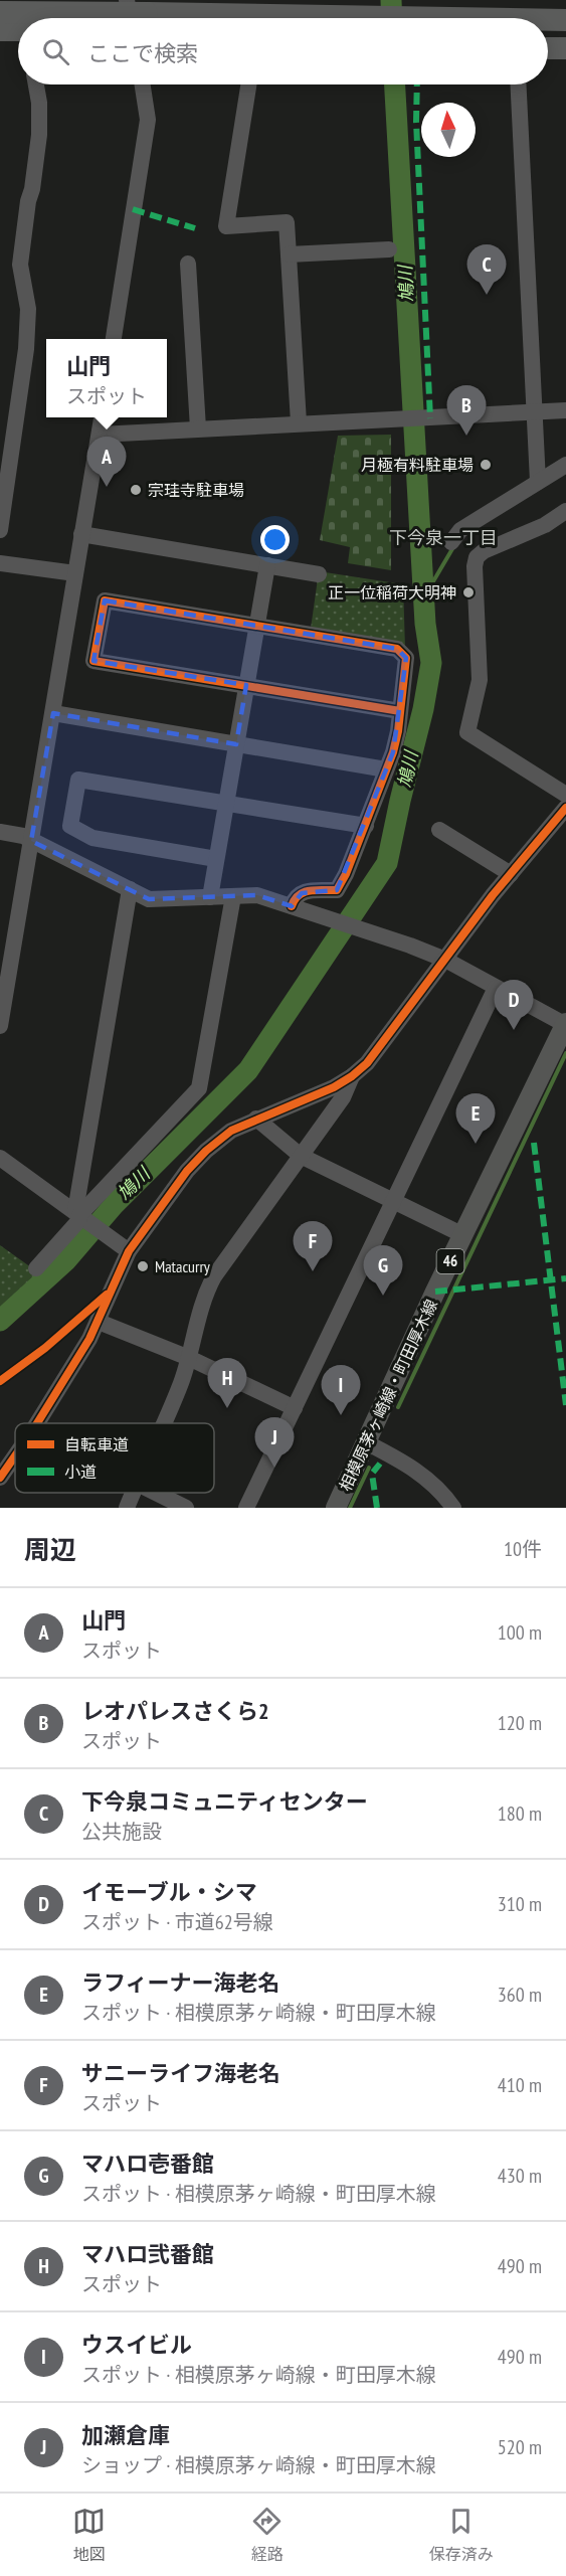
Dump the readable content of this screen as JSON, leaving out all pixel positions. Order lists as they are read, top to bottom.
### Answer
{
  "streets": {
    "main road": ["46", "相模原茅ヶ崎線・町田厚木線"]
  },
  "districts": ["下今泉一丁目"],
  "water": ["鳩川"],
  "places": [
    "月極有料駐車場",
    "宗珪寺駐車場",
    "正一位稲荷大明神",
    "Matacurry"
  ],
  "legend": ["自転車道", "小道"],
  "north": "top",
  "page": {
    "search": "ここで検索",
    "pins": [
      "C",
      "B",
      "A",
      "D",
      "E",
      "F",
      "G",
      "H",
      "I",
      "J"
    ],
    "popup": ["山門", "スポット"],
    "heading": ["周辺", "10件"],
    "list": [
      {
        "mark": "A",
        "name": "山門",
        "note": "スポット",
        "value": "100 m"
      },
      {
        "mark": "B",
        "name": "レオパレスさくら2",
        "note": "スポット",
        "value": "120 m"
      },
      {
        "mark": "C",
        "name": "下今泉コミュニティセンター",
        "note": "公共施設",
        "value": "180 m"
      },
      {
        "mark": "D",
        "name": "イモーブル・シマ",
        "note": "スポット · 市道62号線",
        "value": "310 m"
      },
      {
        "mark": "E",
        "name": "ラフィーナー海老名",
        "note": "スポット · 相模原茅ヶ崎線・町田厚木線",
        "value": "360 m"
      },
      {
        "mark": "F",
        "name": "サニーライフ海老名",
        "note": "スポット",
        "value": "410 m"
      },
      {
        "mark": "G",
        "name": "マハロ壱番館",
        "note": "スポット · 相模原茅ヶ崎線・町田厚木線",
        "value": "430 m"
      },
      {
        "mark": "H",
        "name": "マハロ弐番館",
        "note": "スポット",
        "value": "490 m"
      },
      {
        "mark": "I",
        "name": "ウスイビル",
        "note": "スポット · 相模原茅ヶ崎線・町田厚木線",
        "value": "490 m"
      },
      {
        "mark": "J",
        "name": "加瀬倉庫",
        "note": "ショップ · 相模原茅ヶ崎線・町田厚木線",
        "value": "520 m"
      }
    ],
    "nav": ["地図", "経路", "保存済み"]
  }
}
